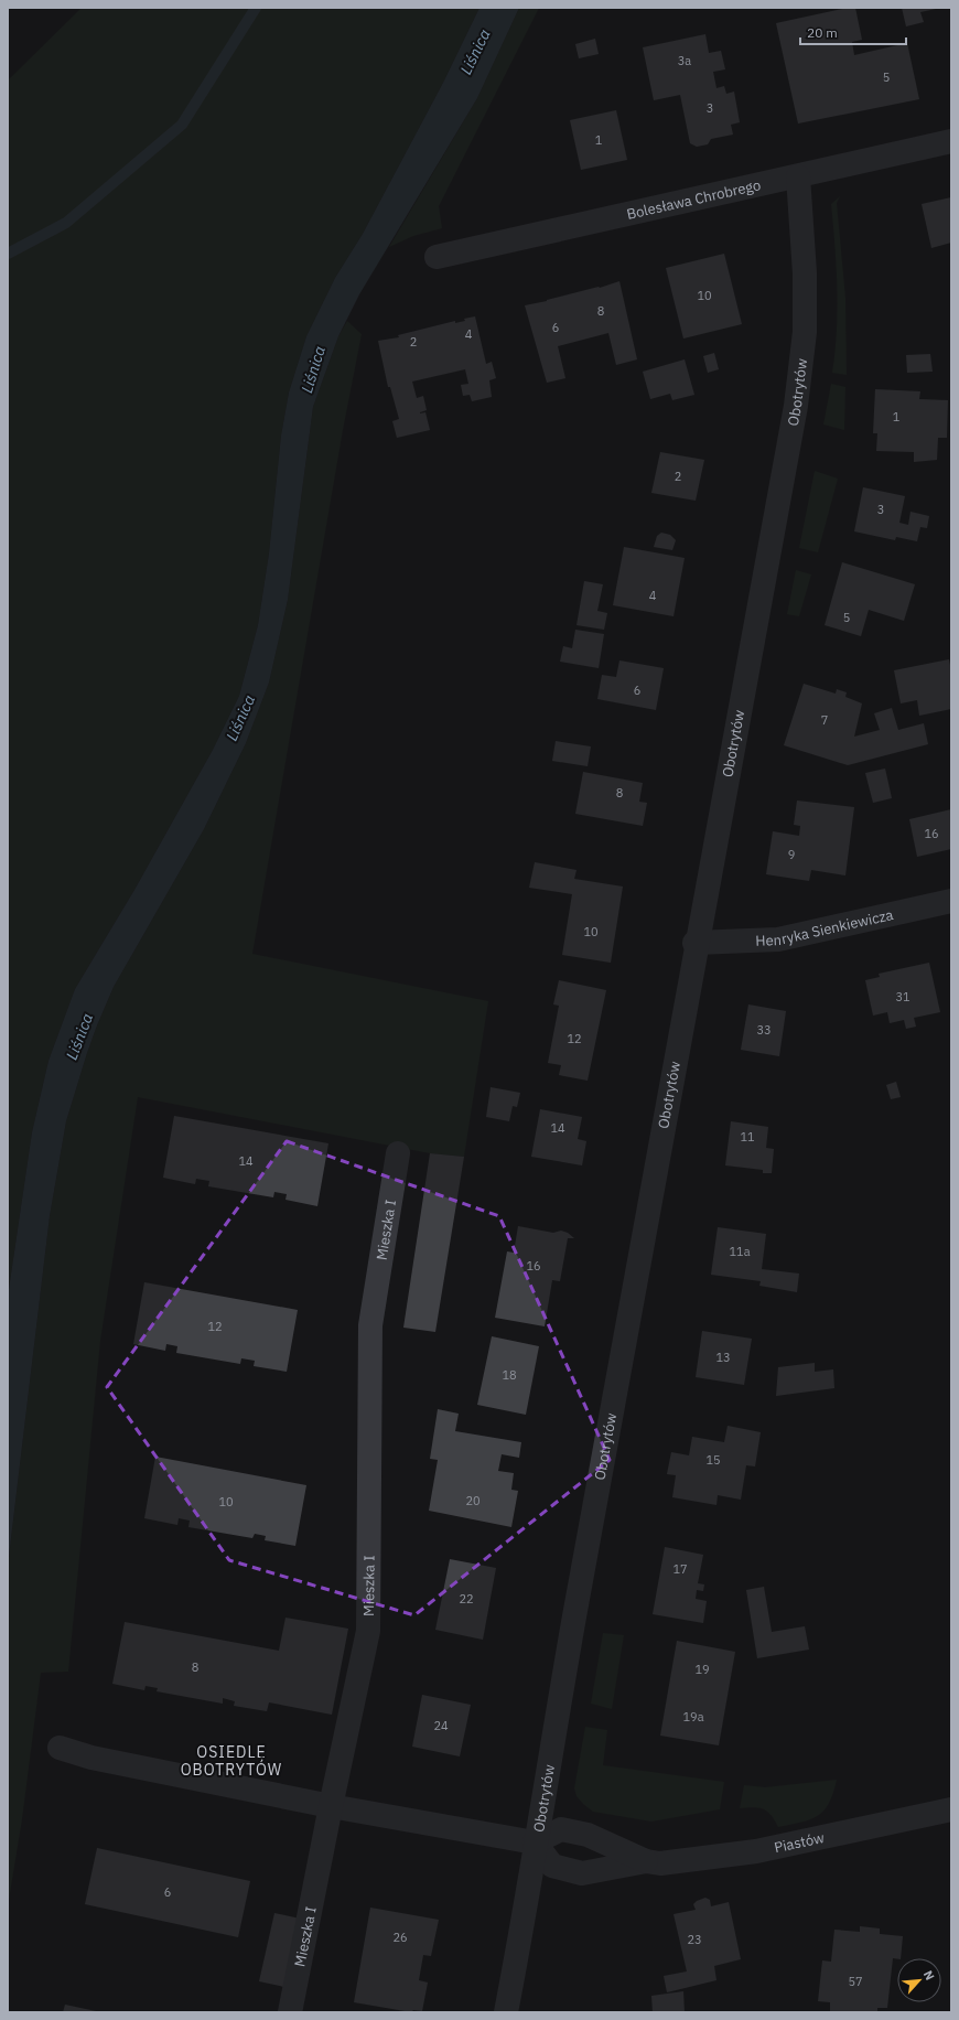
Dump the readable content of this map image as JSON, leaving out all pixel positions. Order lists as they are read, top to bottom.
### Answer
{
  "streets": {
    "street": [
      "Bolesława Chrobrego",
      "Obotrytów",
      "Henryka Sienkiewicza",
      "Mieszka I",
      "Piastów"
    ]
  },
  "crossings": [
    ["Bolesława Chrobrego", "Obotrytów"],
    ["Obotrytów", "Henryka Sienkiewicza"],
    ["Obotrytów", "Piastów"]
  ],
  "districts": ["OSIEDLE OBOTRYTÓW"],
  "water": ["Liśnica"],
  "house_numbers": [
    "3a",
    "5",
    "3",
    "1",
    "10",
    "8",
    "6",
    "4",
    "2",
    "1",
    "2",
    "3",
    "4",
    "5",
    "6",
    "7",
    "8",
    "16",
    "9",
    "10",
    "31",
    "33",
    "12",
    "14",
    "11",
    "14",
    "11a",
    "16",
    "12",
    "13",
    "18",
    "15",
    "20",
    "10",
    "17",
    "22",
    "8",
    "19",
    "19a",
    "24",
    "6",
    "26",
    "23",
    "57"
  ],
  "scale_bar": "20 m",
  "north": "top right"
}
